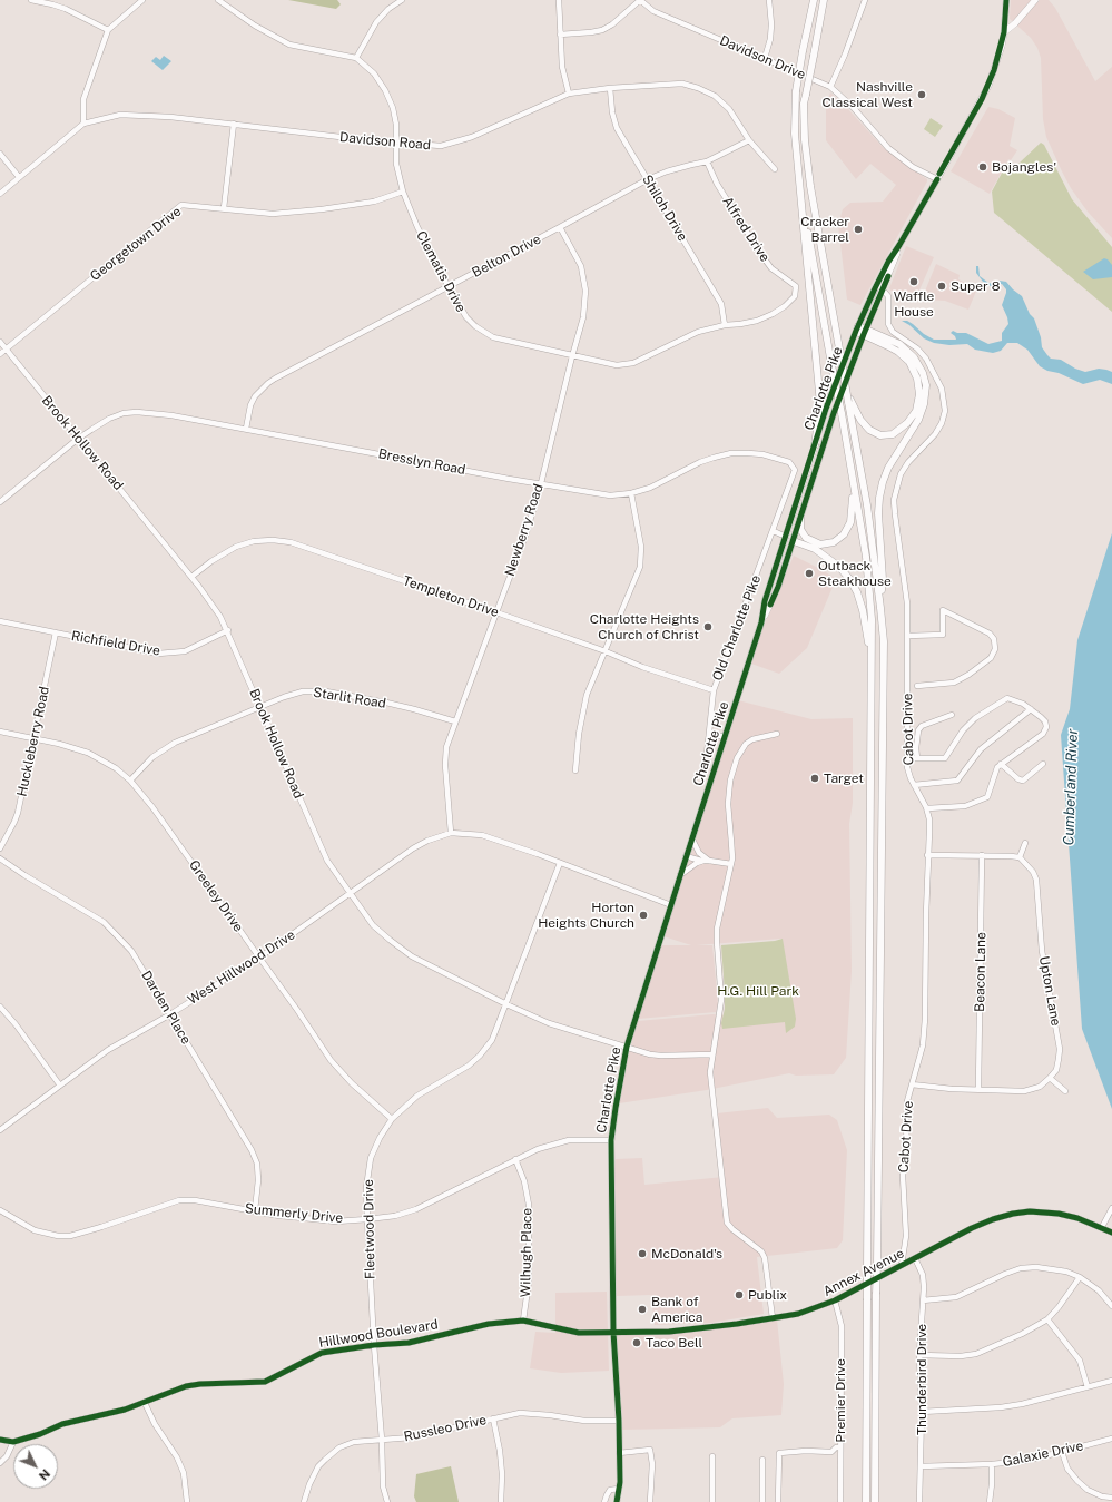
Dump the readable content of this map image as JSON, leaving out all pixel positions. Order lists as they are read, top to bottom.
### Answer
{
  "streets": {
    "main road": ["Charlotte Pike"],
    "street": [
      "Davidson Drive",
      "Davidson Road",
      "Shiloh Drive",
      "Alfred Drive",
      "Georgetown Drive",
      "Belton Drive",
      "Clematis Drive",
      "Brook Hollow Road",
      "Bresslyn Road",
      "Newberry Road",
      "Templeton Drive",
      "Old Charlotte Pike",
      "Richfield Drive",
      "Starlit Road",
      "Cabot Drive",
      "Huckleberry Road",
      "Greeley Drive",
      "West Hillwood Drive",
      "Beacon Lane",
      "Upton Lane",
      "Darden Place",
      "Summerly Drive",
      "Fleetwood Drive",
      "Wilhugh Place",
      "Annex Avenue",
      "Hillwood Boulevard",
      "Thunderbird Drive",
      "Premier Drive",
      "Russleo Drive",
      "Galaxie Drive"
    ]
  },
  "crossings": [
    ["Davidson Drive", "Charlotte Pike"],
    ["Davidson Road", "Shiloh Drive"],
    ["Davidson Road", "Belton Drive"],
    ["Davidson Road", "Clematis Drive"],
    ["Shiloh Drive", "Belton Drive"],
    ["Shiloh Drive", "Clematis Drive"],
    ["Alfred Drive", "Belton Drive"],
    ["Alfred Drive", "Clematis Drive"],
    ["Georgetown Drive", "Clematis Drive"],
    ["Georgetown Drive", "Brook Hollow Road"],
    ["Belton Drive", "Clematis Drive"],
    ["Belton Drive", "Bresslyn Road"],
    ["Belton Drive", "Newberry Road"],
    ["Clematis Drive", "Newberry Road"],
    ["Charlotte Pike", "Brook Hollow Road"],
    ["Charlotte Pike", "Cabot Drive"],
    ["Charlotte Pike", "Summerly Drive"],
    ["Charlotte Pike", "Annex Avenue"],
    ["Charlotte Pike", "Hillwood Boulevard"],
    ["Charlotte Pike", "Russleo Drive"],
    ["Brook Hollow Road", "Bresslyn Road"],
    ["Brook Hollow Road", "Templeton Drive"],
    ["Brook Hollow Road", "Richfield Drive"],
    ["Brook Hollow Road", "Starlit Road"],
    ["Brook Hollow Road", "West Hillwood Drive"],
    ["Brook Hollow Road", "Fleetwood Drive"],
    ["Bresslyn Road", "Newberry Road"],
    ["Bresslyn Road", "Old Charlotte Pike"],
    ["Newberry Road", "Templeton Drive"],
    ["Newberry Road", "Starlit Road"],
    ["Newberry Road", "West Hillwood Drive"],
    ["Templeton Drive", "Old Charlotte Pike"],
    ["Richfield Drive", "Huckleberry Road"],
    ["Starlit Road", "Greeley Drive"],
    ["Cabot Drive", "Annex Avenue"],
    ["Huckleberry Road", "Greeley Drive"],
    ["Greeley Drive", "West Hillwood Drive"],
    ["Greeley Drive", "Fleetwood Drive"],
    ["West Hillwood Drive", "Darden Place"],
    ["Darden Place", "Summerly Drive"],
    ["Summerly Drive", "Fleetwood Drive"],
    ["Summerly Drive", "Wilhugh Place"],
    ["Fleetwood Drive", "Hillwood Boulevard"],
    ["Fleetwood Drive", "Russleo Drive"],
    ["Wilhugh Place", "Hillwood Boulevard"],
    ["Annex Avenue", "Hillwood Boulevard"],
    ["Annex Avenue", "Thunderbird Drive"],
    ["Annex Avenue", "Premier Drive"],
    ["Thunderbird Drive", "Galaxie Drive"]
  ],
  "water": ["Cumberland River"],
  "parks": ["H.G. Hill Park"],
  "places": [
    "Nashville Classical West",
    "Bojangles'",
    "Cracker Barrel",
    "Waffle House",
    "Super 8",
    "Outback Steakhouse",
    "Charlotte Heights Church of Christ",
    "Target",
    "Horton Heights Church",
    "McDonald's",
    "Publix",
    "Bank of America",
    "Taco Bell"
  ],
  "north": "bottom right"
}
